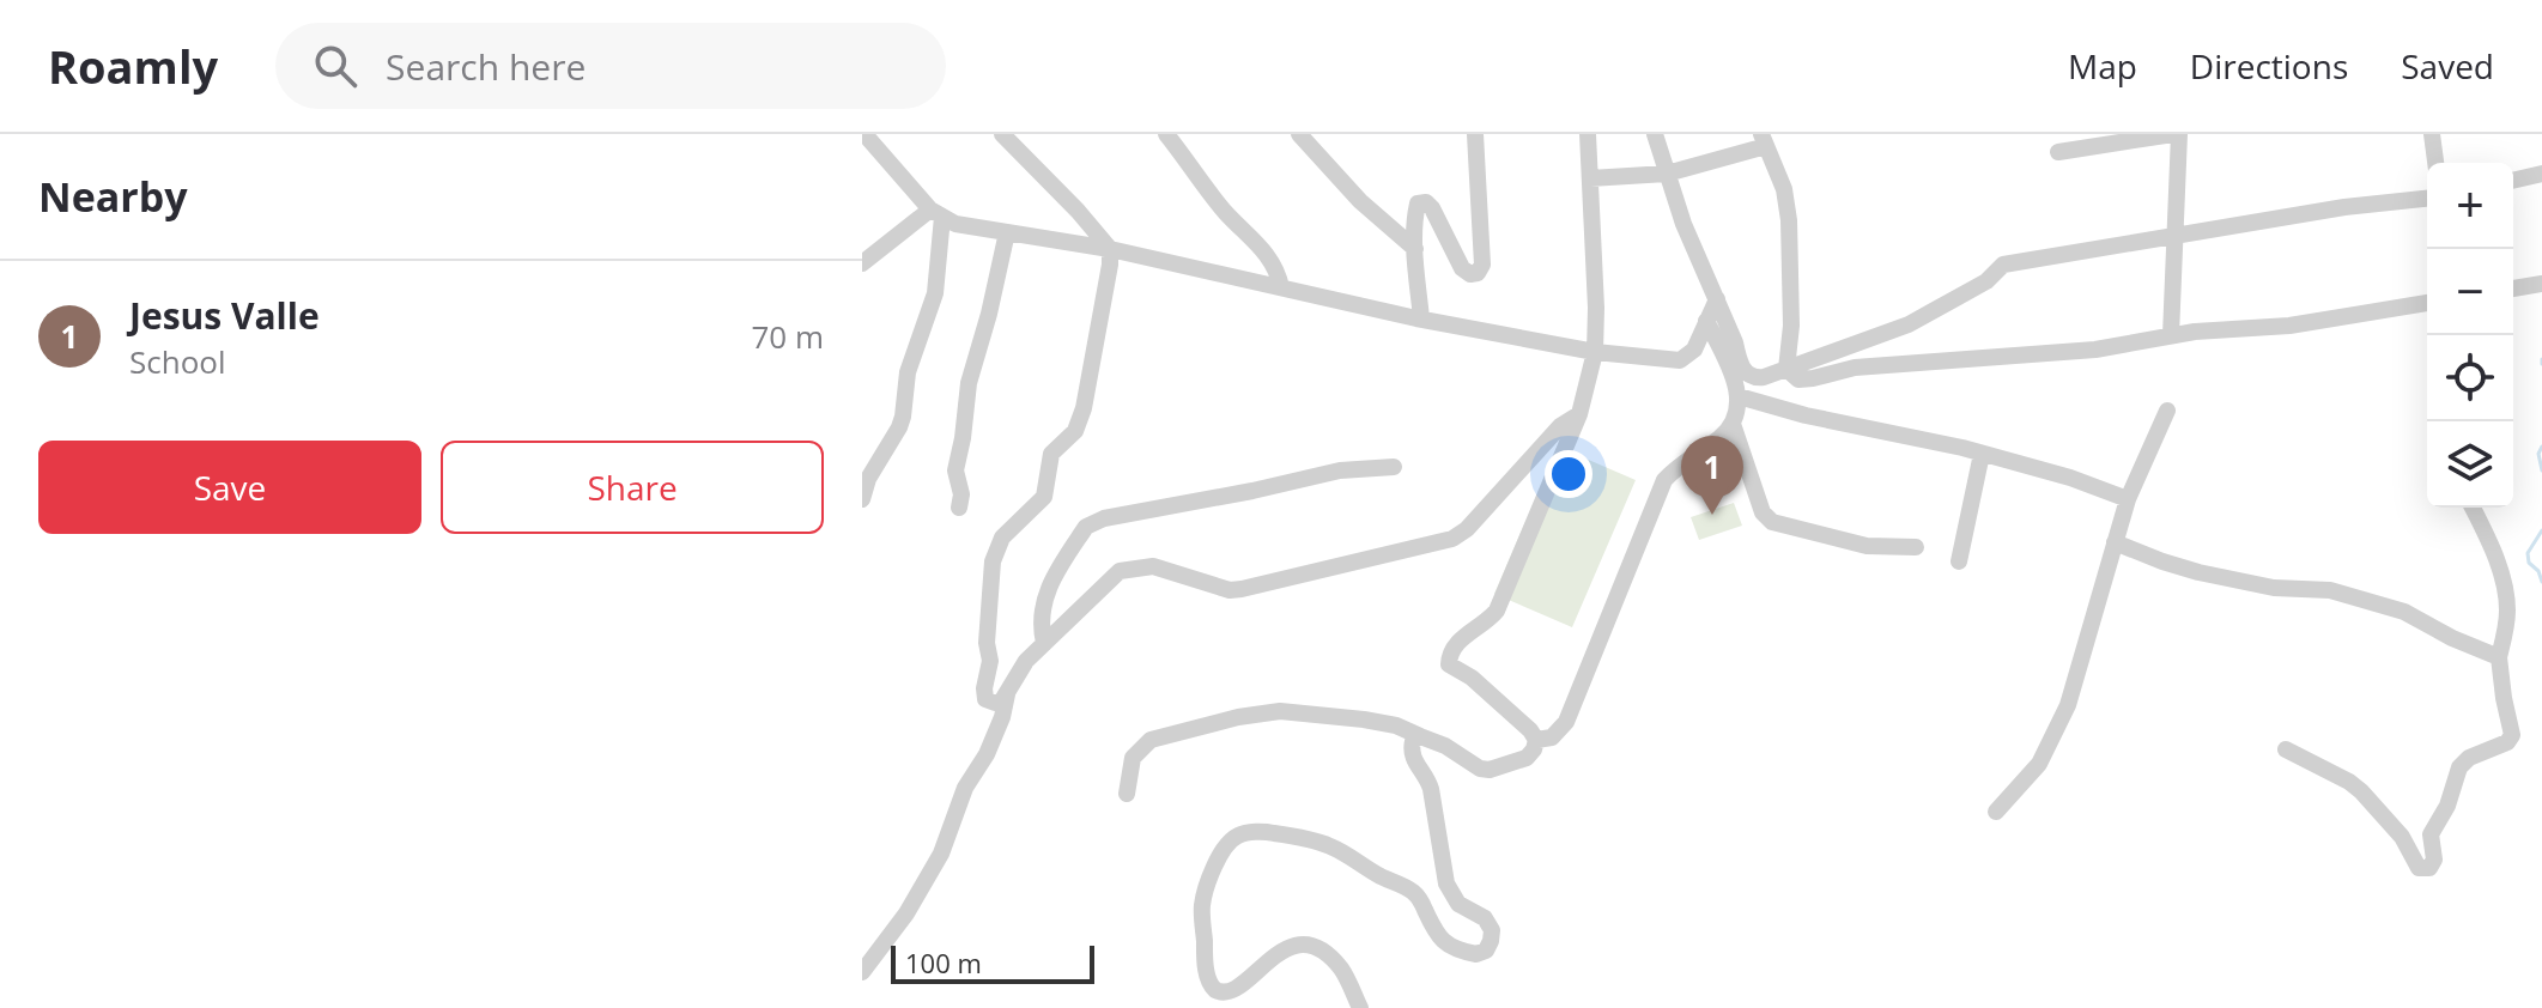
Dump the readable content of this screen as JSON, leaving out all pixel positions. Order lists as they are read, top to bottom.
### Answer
{
  "scale_bar": "100 m",
  "page": {
    "header": "Roamly",
    "search": "Search here",
    "nav": ["Map", "Directions", "Saved"],
    "heading": "Nearby",
    "map_buttons": ["+", "−"],
    "list": [
      {
        "mark": "1",
        "name": "Jesus Valle",
        "note": "School",
        "value": "70 m"
      }
    ],
    "buttons": ["Save", "Share"],
    "pins": "1",
    "scale": "100 m"
  }
}
